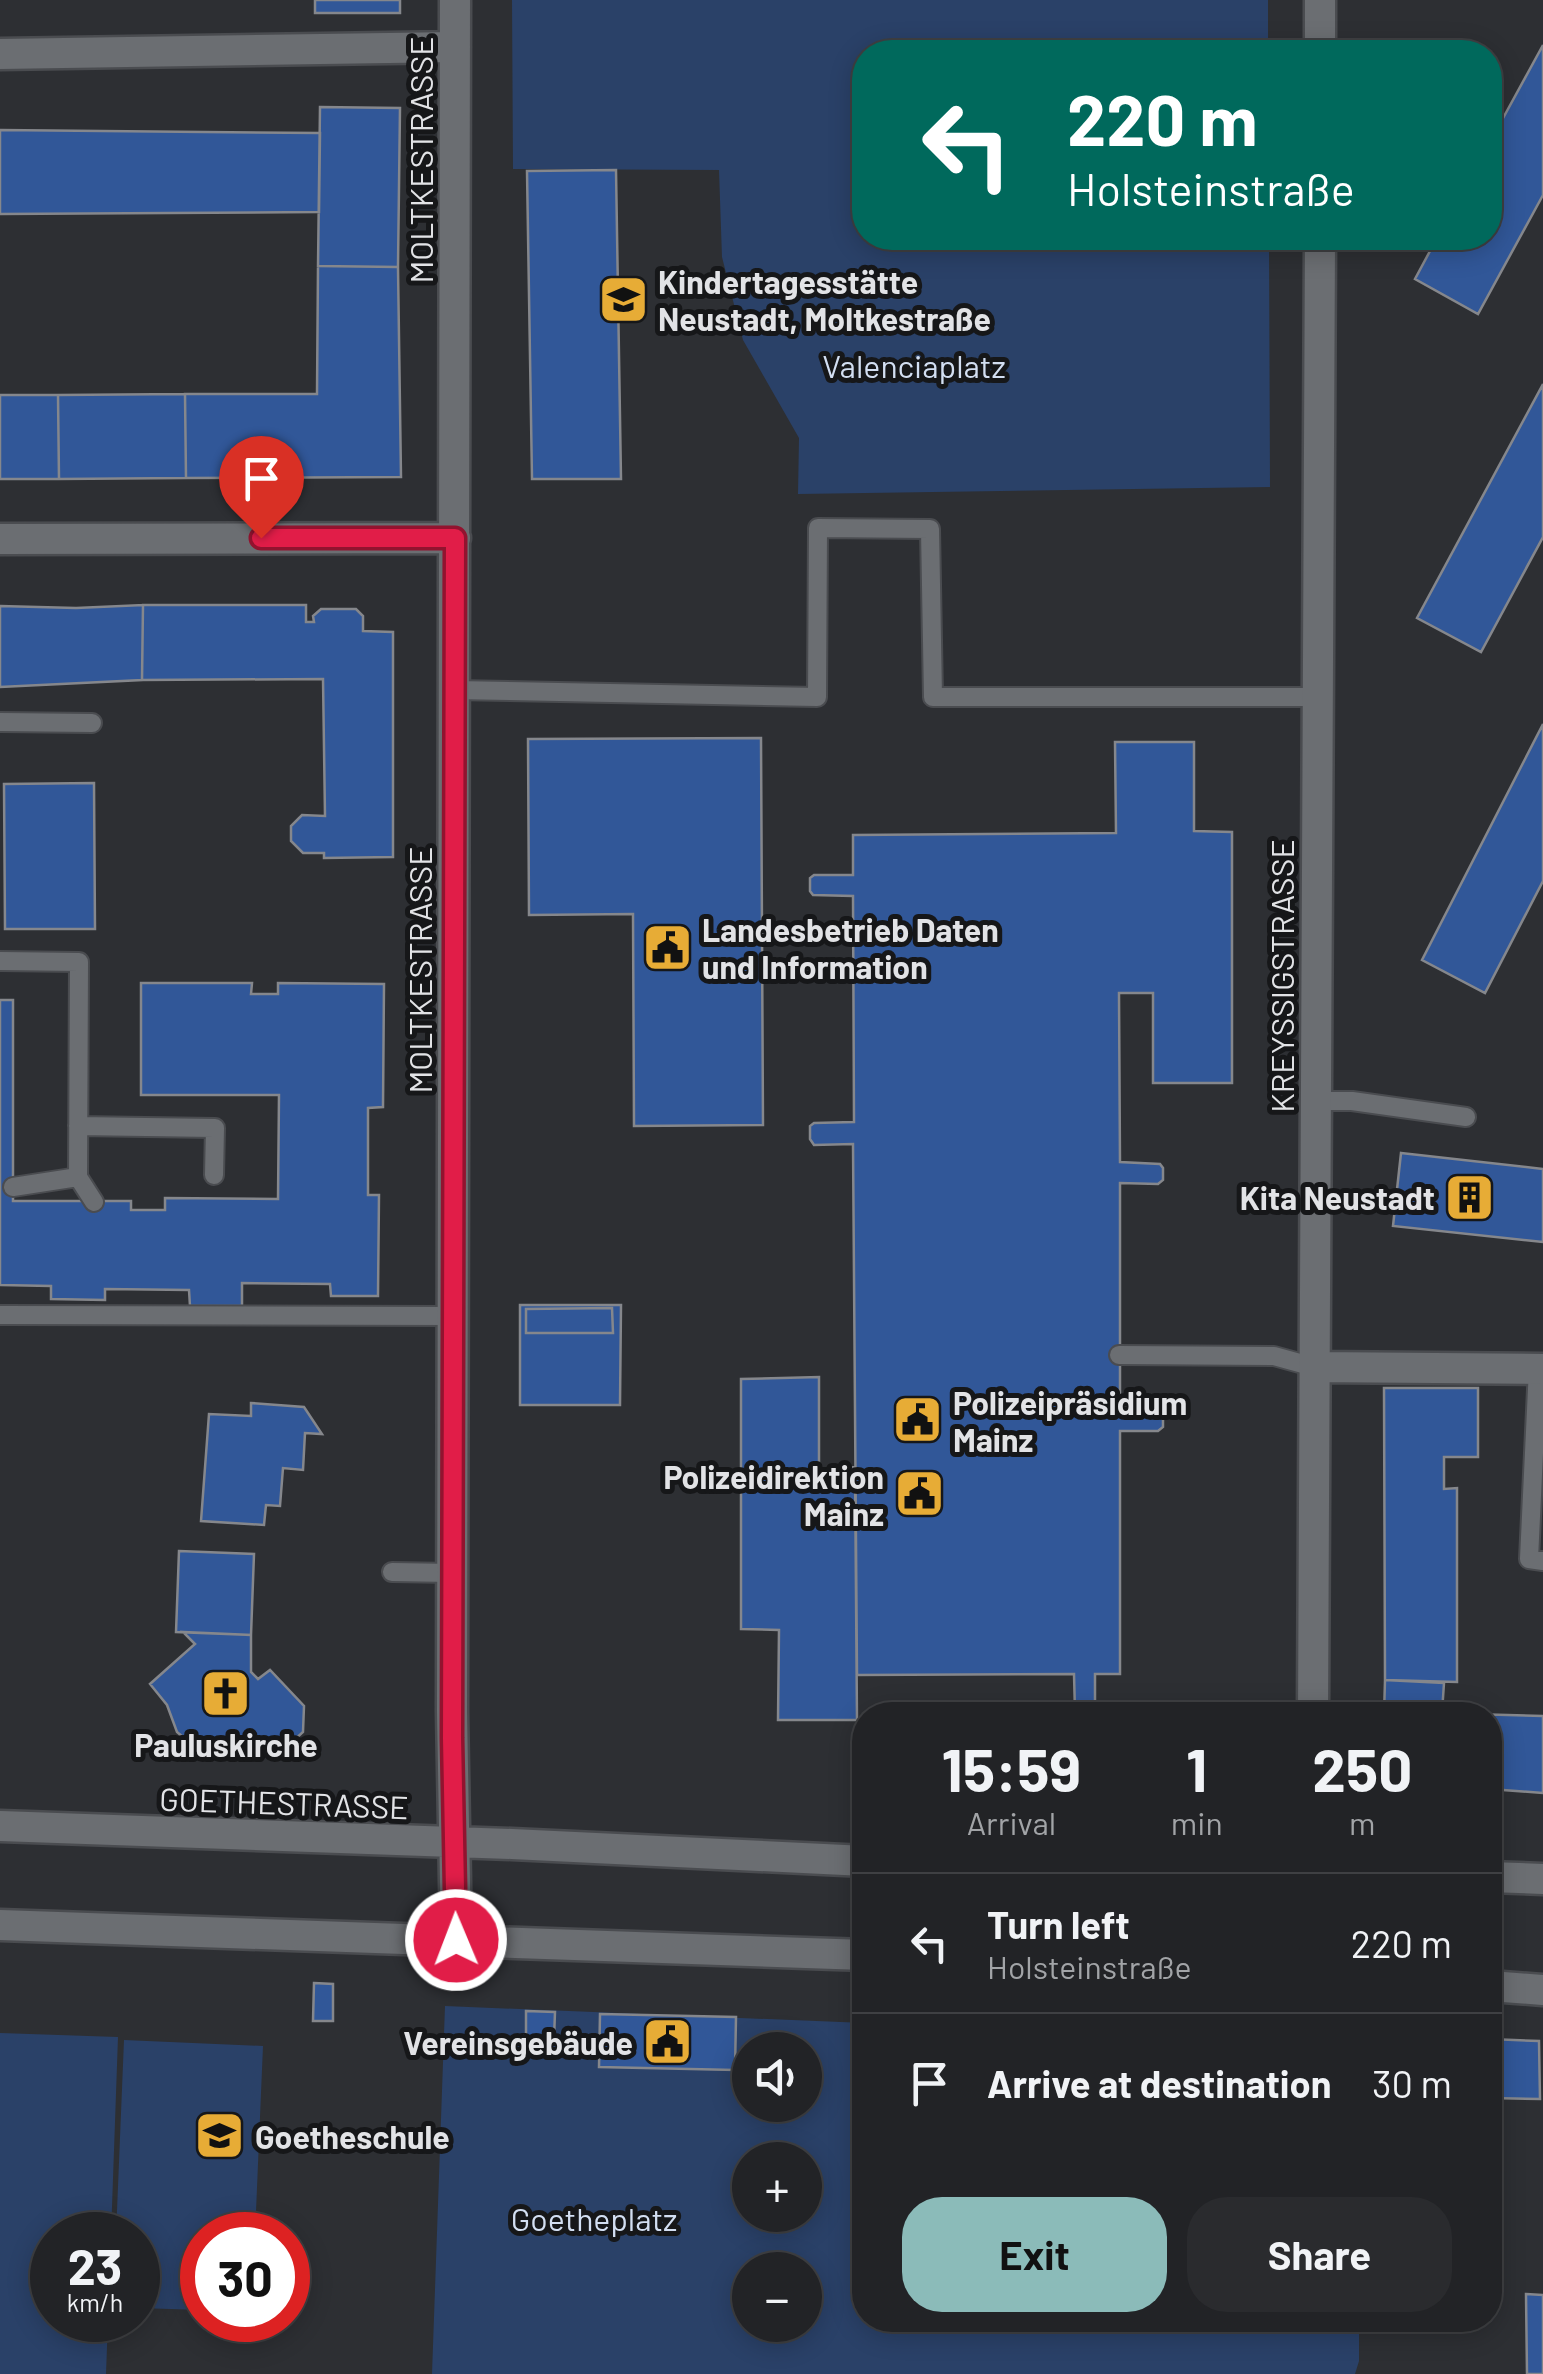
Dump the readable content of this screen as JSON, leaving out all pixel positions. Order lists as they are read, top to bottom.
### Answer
{
  "streets": {
    "street": ["MOLTKESTRASSE", "KREYSSIGSTRASSE", "GOETHESTRASSE"]
  },
  "crossings": [
    ["MOLTKESTRASSE", "GOETHESTRASSE"]
  ],
  "parks": ["Valenciaplatz", "Goetheplatz"],
  "places": {
    "school or university": ["Kindertagesstätte Neustadt, Moltkestraße", "Goetheschule"],
    "public building": [
      "Landesbetrieb Daten und Information",
      "Polizeipräsidium Mainz",
      "Polizeidirektion Mainz",
      "Vereinsgebäude"
    ],
    "building": ["Kita Neustadt"],
    "church": ["Pauluskirche"]
  },
  "page": {
    "turn": ["220 m", "Holsteinstraße"],
    "eta": [
      "15:59",
      "Arrival",
      "1",
      "min",
      "250",
      "m"
    ],
    "list": [
      {
        "name": "Turn left",
        "note": "Holsteinstraße",
        "value": "220 m"
      },
      {
        "name": "Arrive at destination",
        "value": "30 m"
      }
    ],
    "map_buttons": ["+", "−"],
    "buttons": ["Exit", "Share"],
    "speed": "23 km/h",
    "limit": "30"
  }
}
